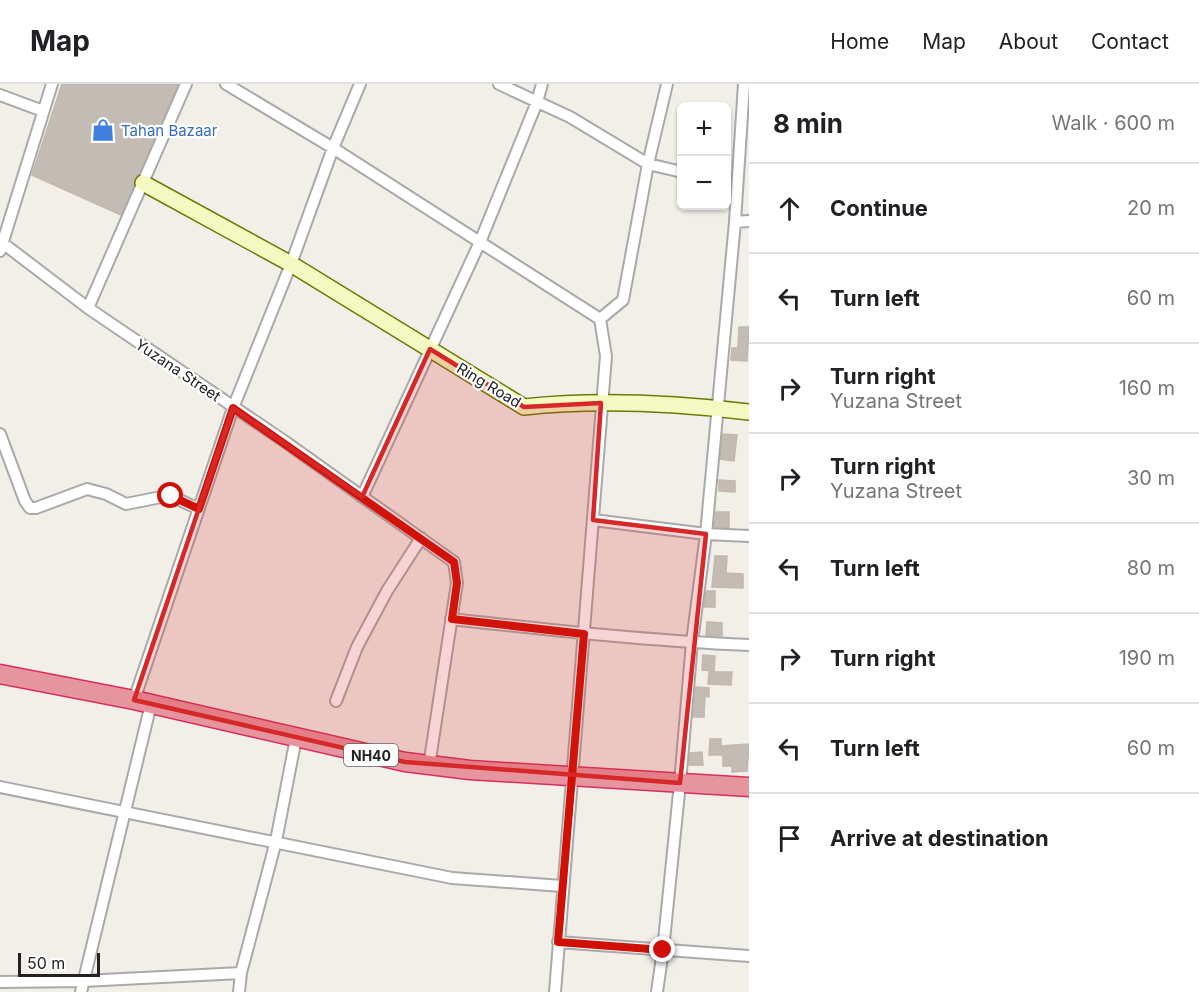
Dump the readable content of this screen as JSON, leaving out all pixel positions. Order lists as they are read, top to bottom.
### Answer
{
  "streets": {
    "highway": ["NH40"],
    "street": ["Yuzana Street", "Ring Road"]
  },
  "crossings": [
    ["Yuzana Street", "NH40"]
  ],
  "places": {
    "shop": ["Tahan Bazaar"]
  },
  "scale_bar": "50 m",
  "page": {
    "header": "Map",
    "nav": [
      "Home",
      "Map",
      "About",
      "Contact"
    ],
    "heading": ["8 min", "Walk · 600 m"],
    "map_buttons": ["+", "−"],
    "list": [
      ["Continue", "20 m"],
      ["Turn left", "60 m"],
      ["Turn right", "Yuzana Street", "160 m"],
      ["Turn right", "Yuzana Street", "30 m"],
      ["Turn left", "80 m"],
      ["Turn right", "190 m"],
      ["Turn left", "60 m"],
      "Arrive at destination"
    ],
    "scale": "50 m"
  }
}
